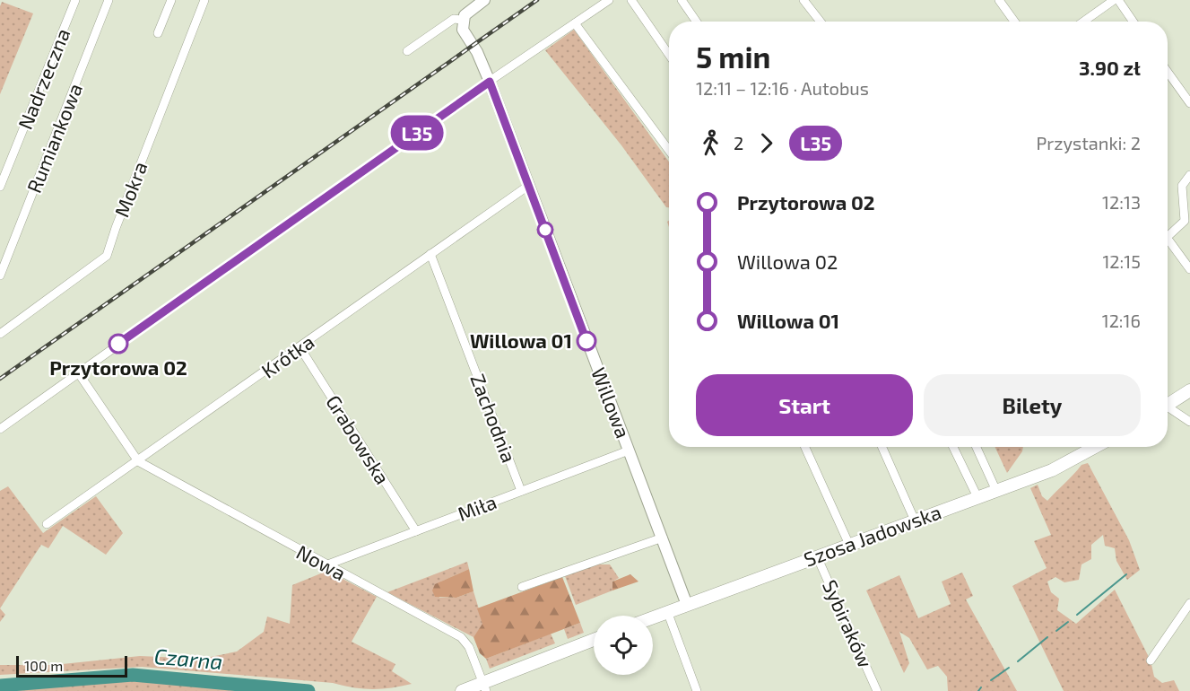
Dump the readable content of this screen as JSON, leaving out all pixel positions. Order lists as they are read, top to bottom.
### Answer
{
  "streets": {
    "main road": ["Szosa Jadowska"],
    "street": [
      "Nadrzeczna",
      "Rumiankowa",
      "Mokra",
      "Krótka",
      "Willowa",
      "Zachodnia",
      "Grabowska",
      "Miła",
      "Nowa",
      "Sybiraków"
    ]
  },
  "crossings": [
    ["Krótka", "Willowa"],
    ["Krótka", "Zachodnia"],
    ["Krótka", "Grabowska"],
    ["Krótka", "Nowa"],
    ["Willowa", "Miła"],
    ["Willowa", "Szosa Jadowska"],
    ["Zachodnia", "Miła"],
    ["Grabowska", "Miła"],
    ["Miła", "Nowa"],
    ["Szosa Jadowska", "Sybiraków"]
  ],
  "water": ["Czarna"],
  "places": ["Willowa 01", "Przytorowa 02"],
  "lines": ["bus line L35"],
  "scale_bar": "100 m",
  "page": {
    "on_map": "L35",
    "heading": ["5 min", "12:11 – 12:16 · Autobus", "3.90 zł"],
    "legs": ["2", "L35", "Przystanki: 2"],
    "list": [
      {
        "name": "Przytorowa 02",
        "value": "12:13"
      },
      {
        "name": "Willowa 02",
        "value": "12:15"
      },
      {
        "name": "Willowa 01",
        "value": "12:16"
      }
    ],
    "buttons": ["Start", "Bilety"],
    "scale": "100 m"
  }
}
